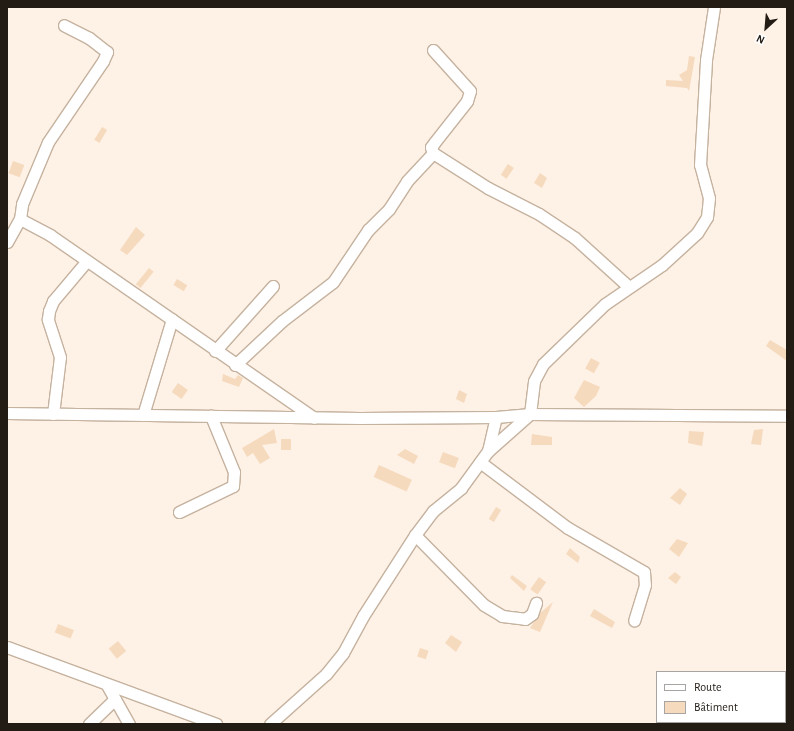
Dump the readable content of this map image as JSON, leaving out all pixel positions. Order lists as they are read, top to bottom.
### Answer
{
  "legend": ["Route", "Bâtiment"],
  "north": "bottom left"
}
